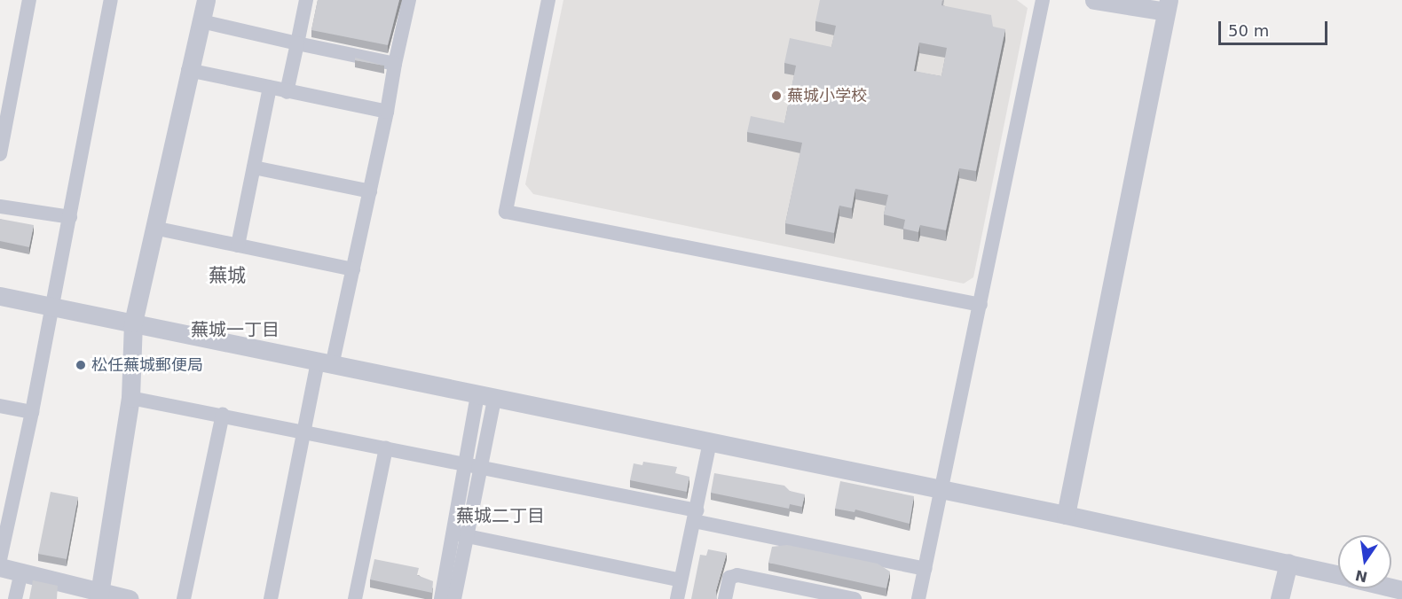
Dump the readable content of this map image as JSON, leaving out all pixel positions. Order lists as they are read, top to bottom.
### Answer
{
  "districts": ["蕪城", "蕪城一丁目", "蕪城二丁目"],
  "places": ["蕪城小学校", "松任蕪城郵便局"],
  "scale_bar": "50 m",
  "north": "bottom"
}
